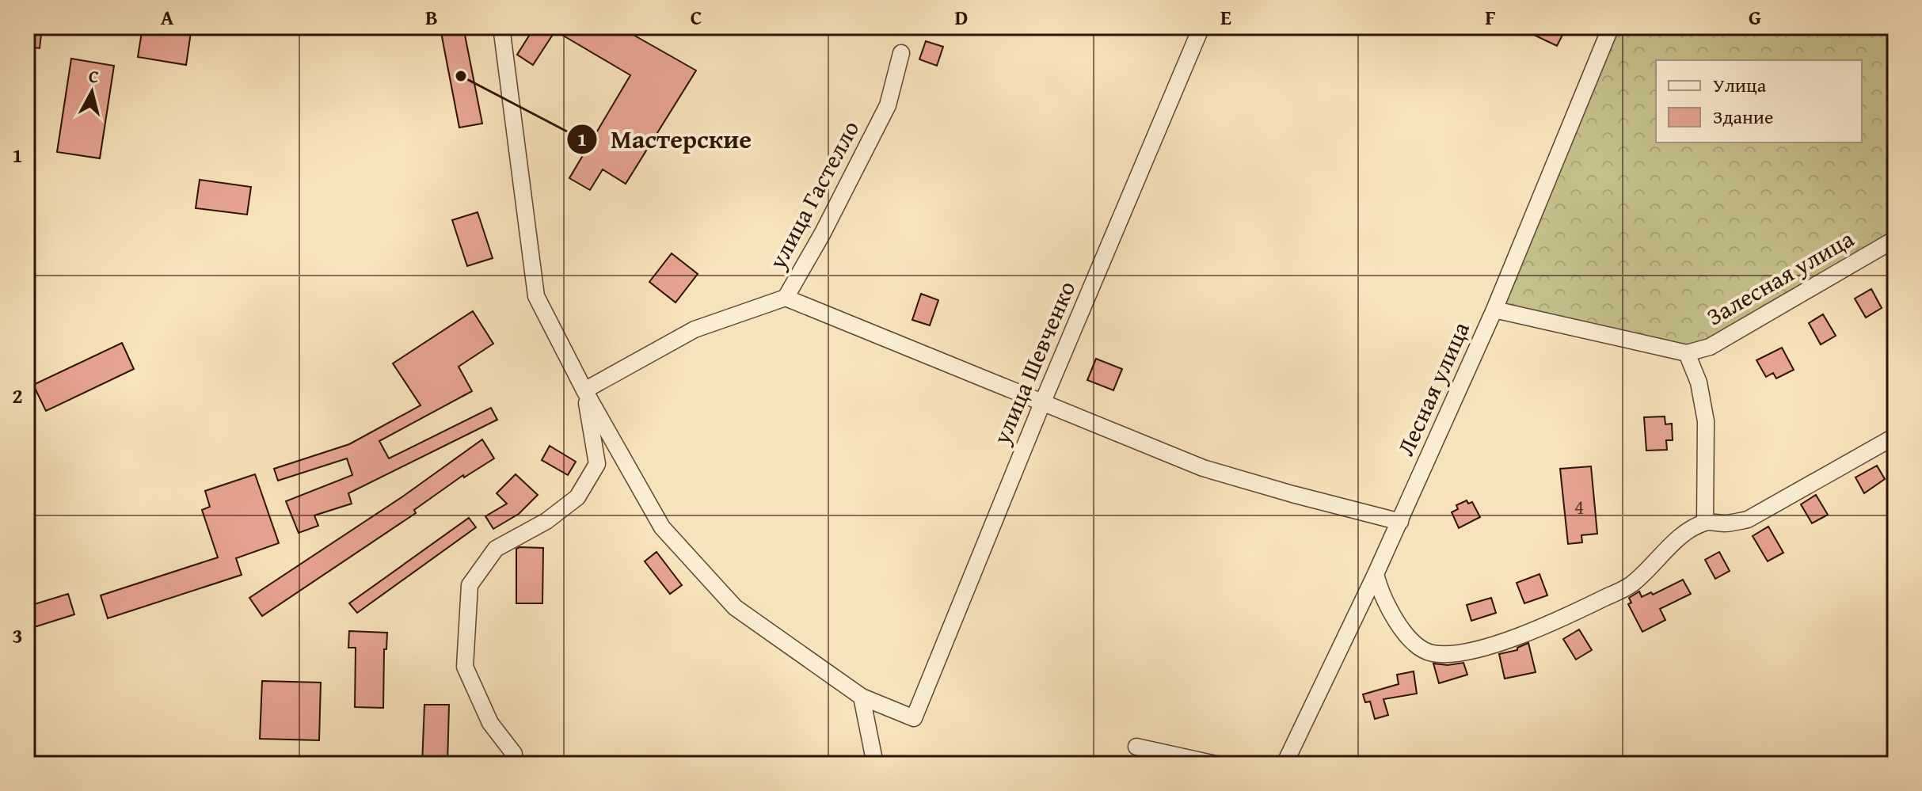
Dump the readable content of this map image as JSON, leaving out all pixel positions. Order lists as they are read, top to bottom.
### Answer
{
  "streets": {
    "street": [
      "улица Гастелло",
      "Залесная улица",
      "улица Шевченко",
      "Лесная улица"
    ]
  },
  "places": ["Мастерские"],
  "house_numbers": ["4"],
  "legend": ["Улица", "Здание"],
  "north": "top",
  "grid": {
    "columns": [
      "A",
      "B",
      "C",
      "D",
      "E",
      "F",
      "G"
    ],
    "rows": ["1", "2", "3"]
  }
}
